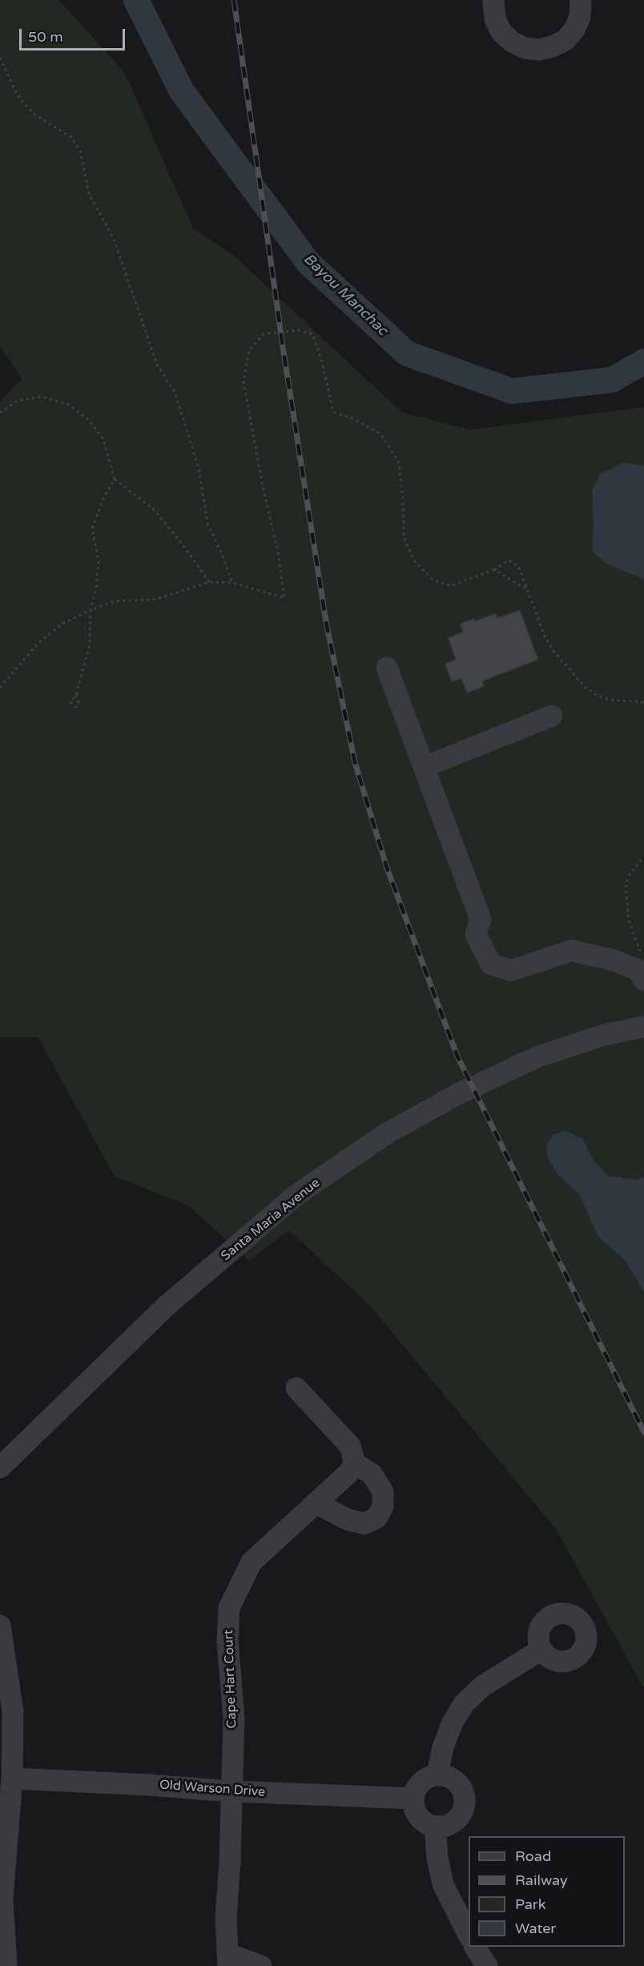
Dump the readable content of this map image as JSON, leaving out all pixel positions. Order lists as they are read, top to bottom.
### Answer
{
  "streets": {
    "street": ["Santa Maria Avenue", "Cape Hart Court", "Old Warson Drive"]
  },
  "crossings": [
    ["Cape Hart Court", "Old Warson Drive"]
  ],
  "water": ["Bayou Manchac"],
  "legend": [
    "Road",
    "Railway",
    "Park",
    "Water"
  ],
  "scale_bar": "50 m"
}
